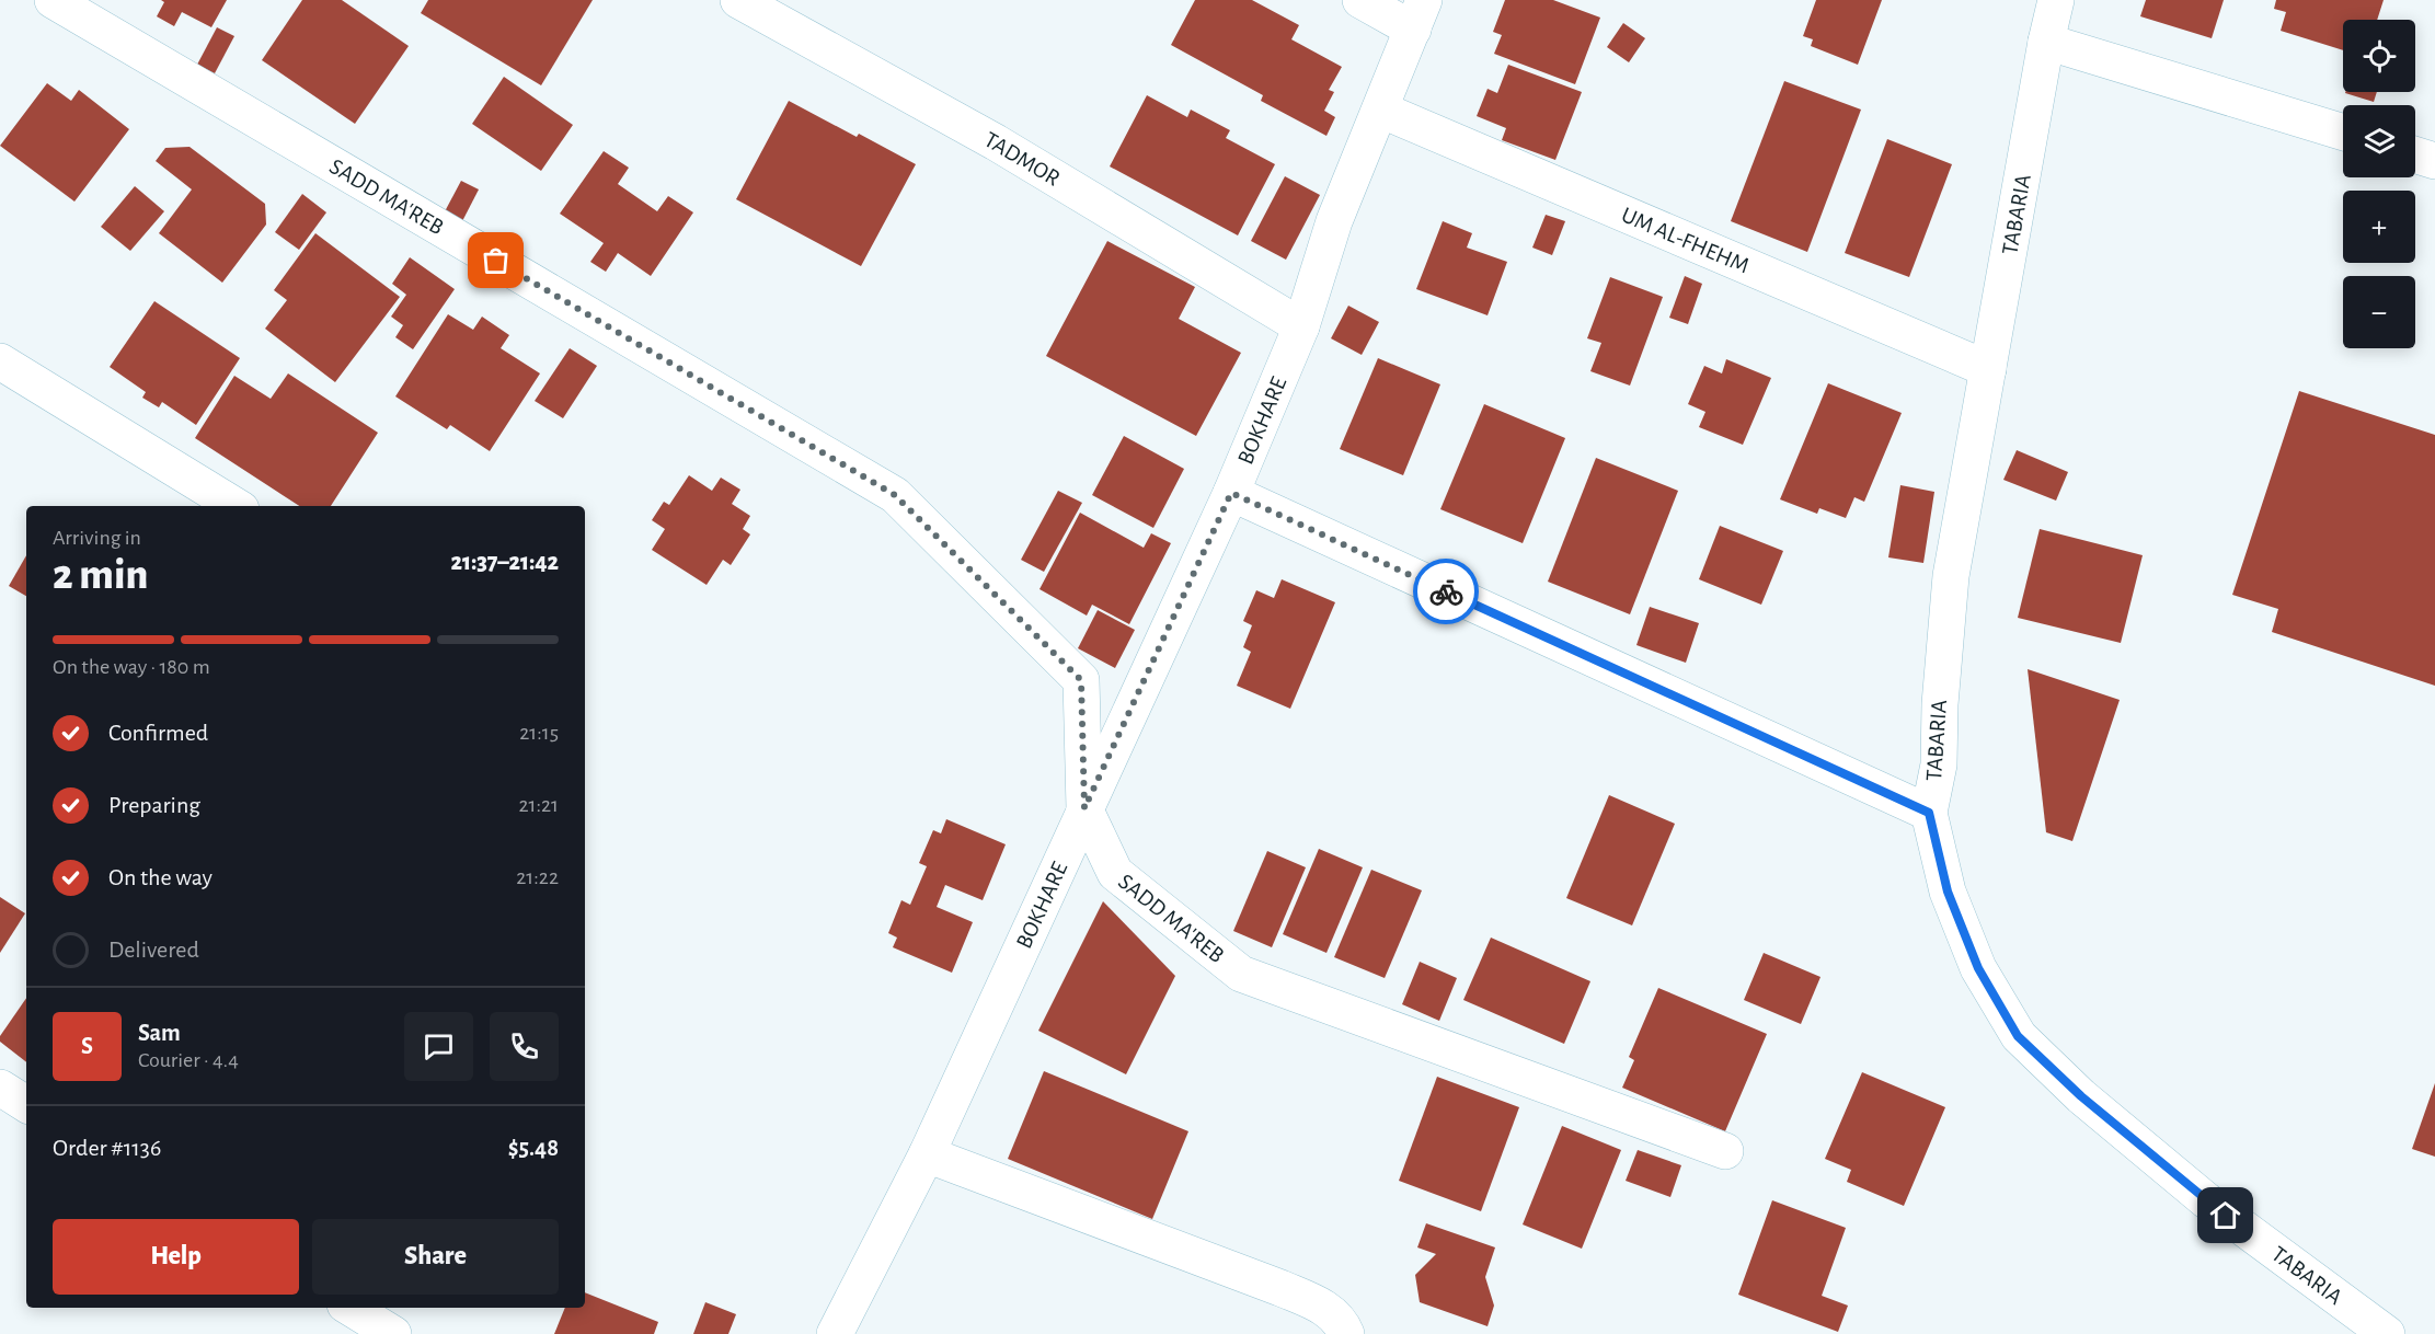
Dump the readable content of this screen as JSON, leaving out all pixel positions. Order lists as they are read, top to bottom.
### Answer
{
  "streets": {
    "street": [
      "TADMOR",
      "SADD MA'REB",
      "TABARIA",
      "UM AL-FHEHM",
      "BOKHARE"
    ]
  },
  "crossings": [
    ["TADMOR", "BOKHARE"],
    ["SADD MA'REB", "BOKHARE"],
    ["TABARIA", "UM AL-FHEHM"],
    ["UM AL-FHEHM", "BOKHARE"]
  ],
  "page": {
    "map_buttons": ["+", "−"],
    "heading": ["2 min", "Arriving in", "21:37–21:42"],
    "panel": [
      "Sam",
      "Courier · 4.4",
      "Order #1136",
      "$5.48"
    ],
    "bar": "On the way · 180 m",
    "list": [
      ["Confirmed", "21:15"],
      ["Preparing", "21:21"],
      ["On the way", "21:22"],
      "Delivered"
    ],
    "round": "S",
    "buttons": ["Help", "Share"]
  }
}
